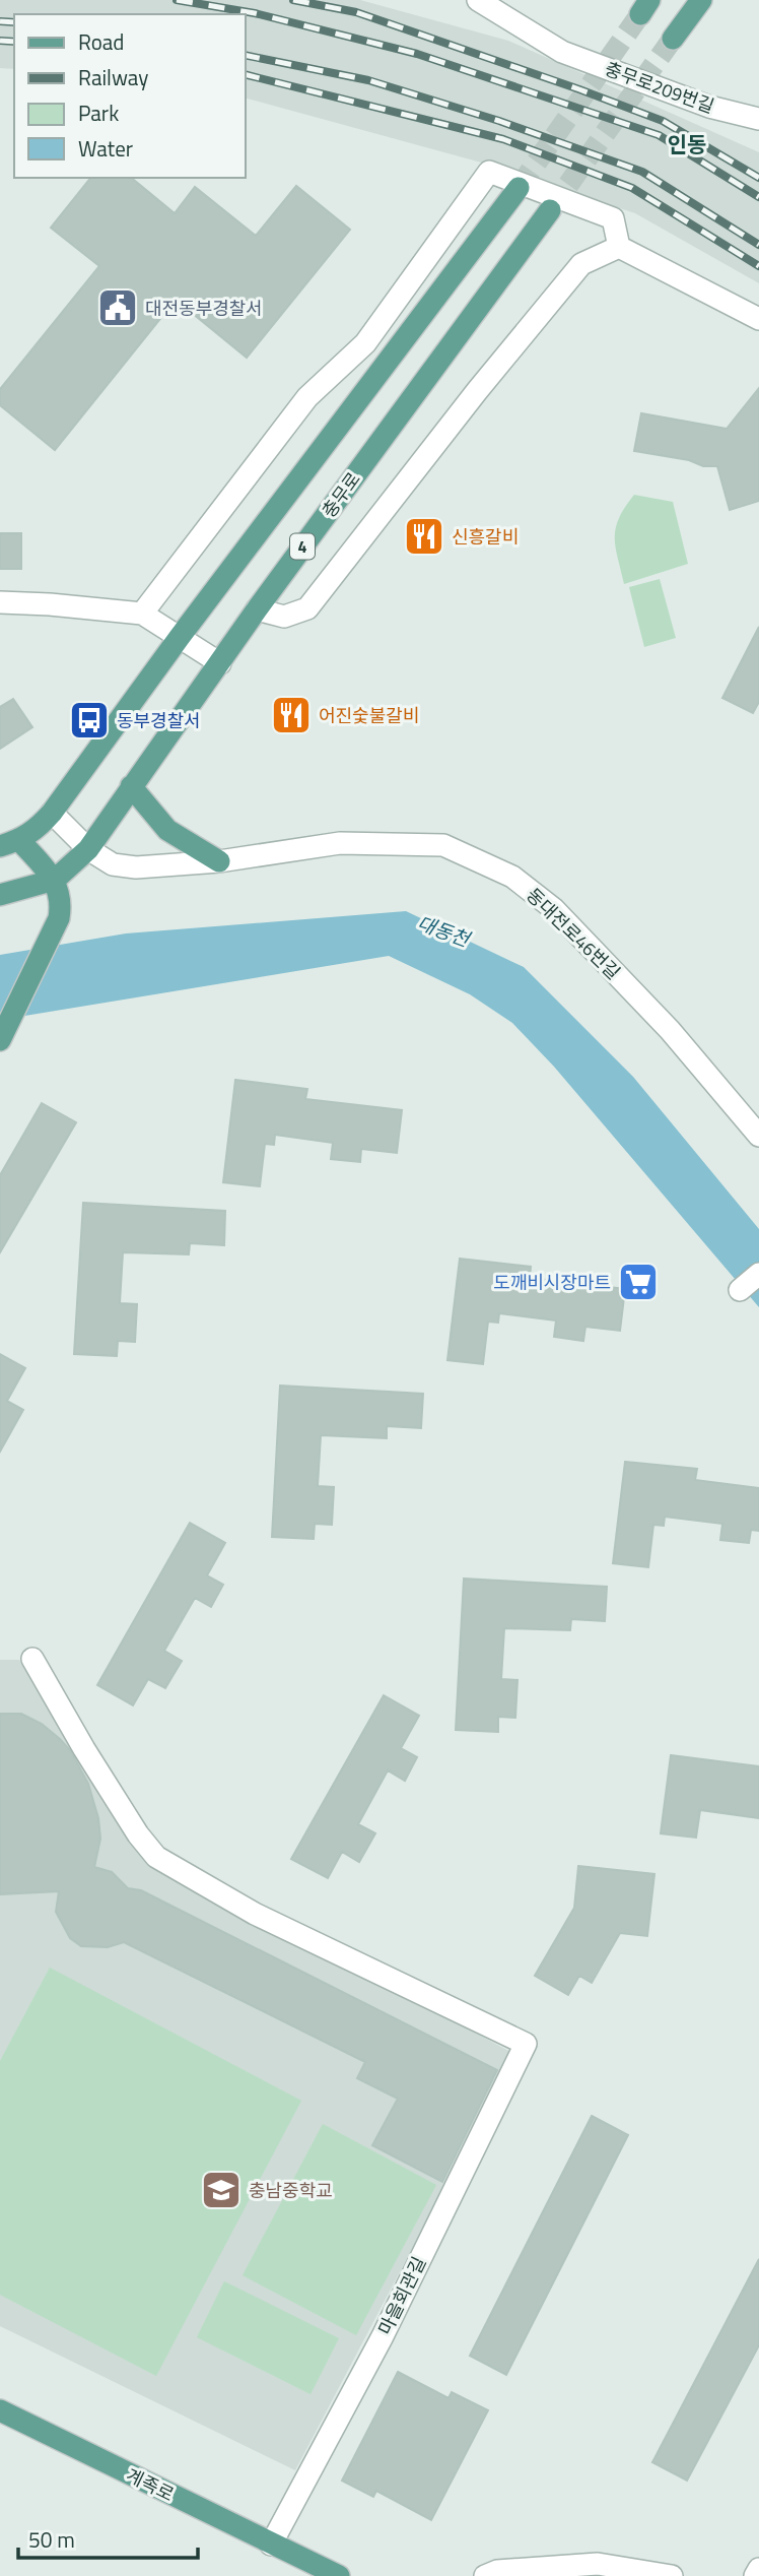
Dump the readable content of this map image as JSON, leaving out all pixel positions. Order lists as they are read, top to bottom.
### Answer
{
  "streets": {
    "main road": ["충무로", "4", "계족로"],
    "street": ["충무로209번길", "동대전로46번길", "마을회관길"]
  },
  "crossings": [
    ["충무로", "4"],
    ["충무로", "동대전로46번길"],
    ["4", "동대전로46번길"],
    ["마을회관길", "계족로"]
  ],
  "districts": ["인동"],
  "water": ["대동천"],
  "places": {
    "public building": ["대전동부경찰서"],
    "restaurant": ["신흥갈비", "어진숯불갈비"],
    "bus stop": ["동부경찰서"],
    "supermarket": ["도깨비시장마트"],
    "school or university": ["충남중학교"]
  },
  "legend": [
    "Road",
    "Railway",
    "Park",
    "Water"
  ],
  "scale_bar": "50 m"
}
